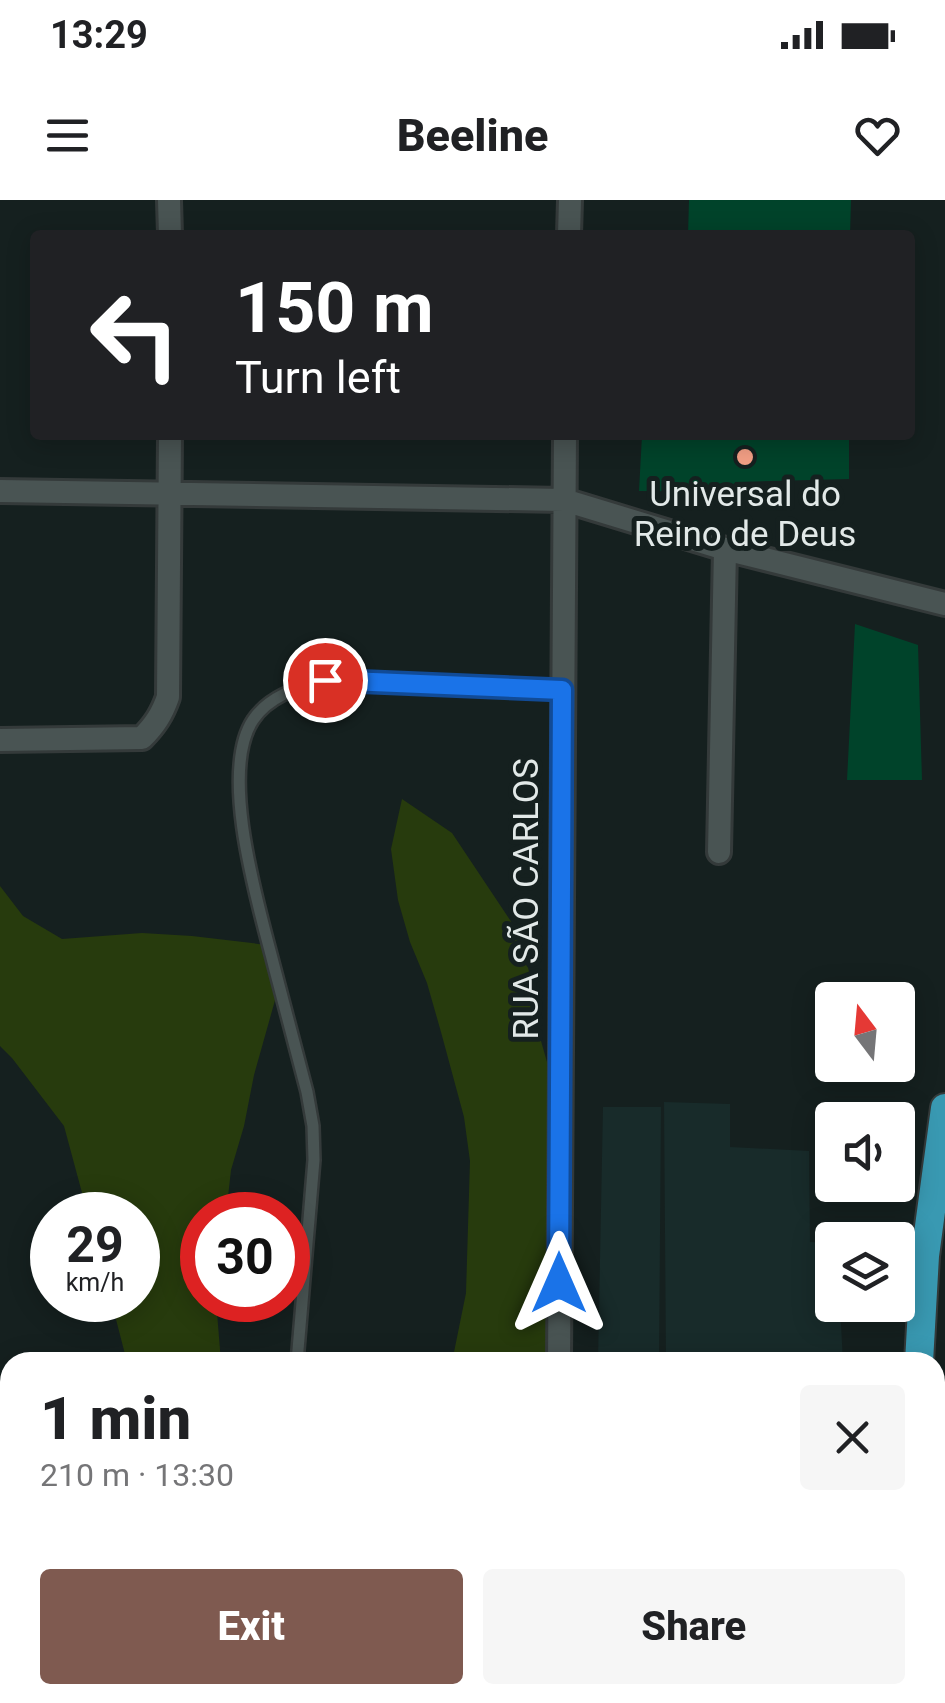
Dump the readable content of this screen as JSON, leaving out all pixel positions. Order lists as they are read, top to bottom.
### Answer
{
  "streets": {
    "street": ["RUA SÃO CARLOS"]
  },
  "places": ["Universal do Reino de Deus"],
  "north": "top",
  "page": {
    "status": "13:29",
    "header": "Beeline",
    "turn": ["150 m", "Turn left"],
    "speed": "29 km/h",
    "limit": "30",
    "heading": ["1 min", "210 m · 13:30"],
    "buttons": ["Exit", "Share"]
  }
}
